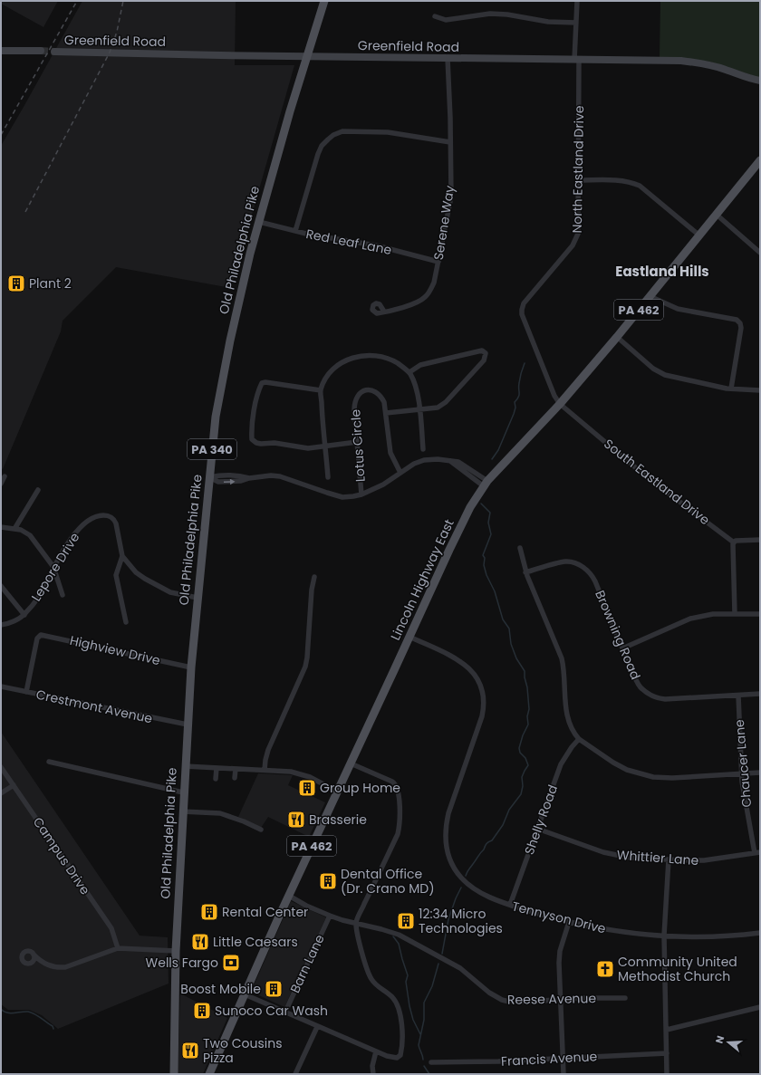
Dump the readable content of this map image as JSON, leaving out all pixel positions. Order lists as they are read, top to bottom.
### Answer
{
  "streets": {
    "main road": [
      "Greenfield Road",
      "Old Philadelphia Pike",
      "PA 462",
      "PA 340",
      "Lincoln Highway East"
    ],
    "street": [
      "North Eastland Drive",
      "Serene Way",
      "Red Leaf Lane",
      "Lotus Circle",
      "South Eastland Drive",
      "Lepore Drive",
      "Browning Road",
      "Highview Drive",
      "Crestmont Avenue",
      "Chaucer Lane",
      "Shelly Road",
      "Campus Drive",
      "Whittier Lane",
      "Tennyson Drive",
      "Barn Lane",
      "Reese Avenue",
      "Francis Avenue"
    ]
  },
  "crossings": [
    ["Greenfield Road", "North Eastland Drive"],
    ["Greenfield Road", "Serene Way"],
    ["Greenfield Road", "Old Philadelphia Pike"],
    ["North Eastland Drive", "South Eastland Drive"],
    ["North Eastland Drive", "Lincoln Highway East"],
    ["Serene Way", "Red Leaf Lane"],
    ["Red Leaf Lane", "Old Philadelphia Pike"],
    ["Old Philadelphia Pike", "Highview Drive"],
    ["Old Philadelphia Pike", "Crestmont Avenue"],
    ["South Eastland Drive", "Lincoln Highway East"],
    ["Lincoln Highway East", "Tennyson Drive"],
    ["Lincoln Highway East", "Reese Avenue"],
    ["Browning Road", "Chaucer Lane"],
    ["Highview Drive", "Crestmont Avenue"],
    ["Chaucer Lane", "Whittier Lane"],
    ["Shelly Road", "Whittier Lane"],
    ["Shelly Road", "Tennyson Drive"],
    ["Barn Lane", "Reese Avenue"]
  ],
  "districts": ["Eastland Hills"],
  "places": {
    "building": [
      "Plant 2",
      "Group Home",
      "Dental Office (Dr. Crano MD)",
      "Rental Center",
      "12:34 Micro Technologies",
      "Boost Mobile",
      "Sunoco Car Wash"
    ],
    "restaurant": ["Brasserie", "Little Caesars", "Two Cousins Pizza"],
    "bank": ["Wells Fargo"],
    "church": ["Community United Methodist Church"]
  },
  "north": "left"
}
